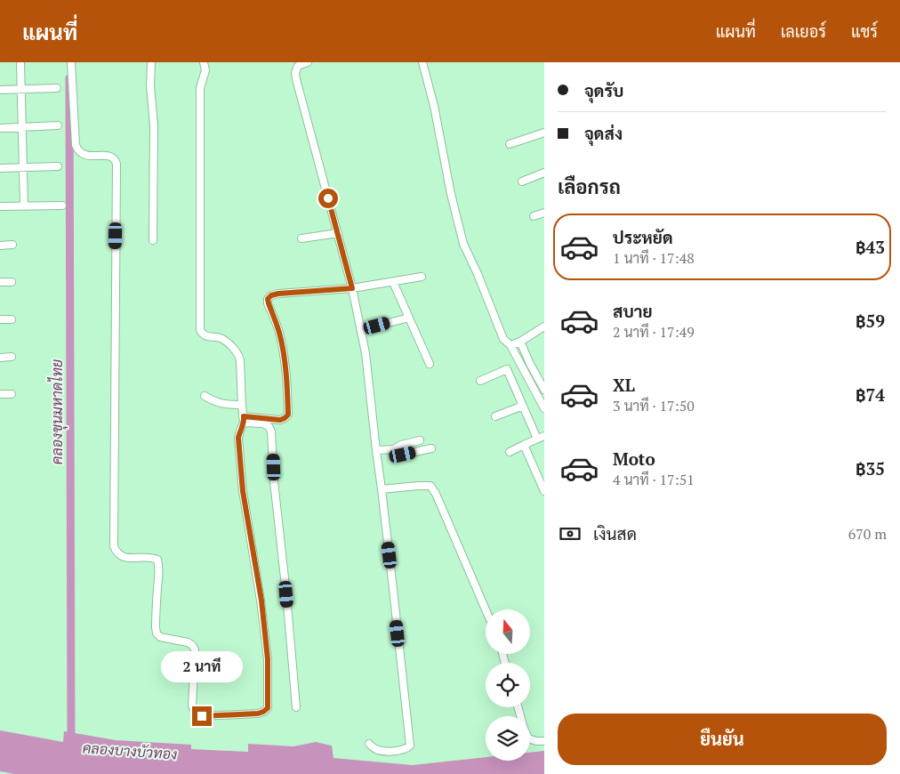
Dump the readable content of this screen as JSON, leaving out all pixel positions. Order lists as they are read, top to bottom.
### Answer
{
  "water": ["คลองขุนมหาดไทย", "คลองบางบัวทอง"],
  "north": "top",
  "page": {
    "header": "แผนที่",
    "nav": ["แผนที่", "เลเยอร์", "แชร์"],
    "banner": ["จุดรับ", "จุดส่ง"],
    "heading": "เลือกรถ",
    "list": [
      {
        "name": "ประหยัด",
        "note": "1 นาที · 17:48",
        "value": "฿43"
      },
      {
        "name": "สบาย",
        "note": "2 นาที · 17:49",
        "value": "฿59"
      },
      {
        "name": "XL",
        "note": "3 นาที · 17:50",
        "value": "฿74"
      },
      {
        "name": "Moto",
        "note": "4 นาที · 17:51",
        "value": "฿35"
      }
    ],
    "pay": ["เงินสด", "670 m"],
    "bubble": "2 นาที",
    "buttons": "ยืนยัน"
  }
}
